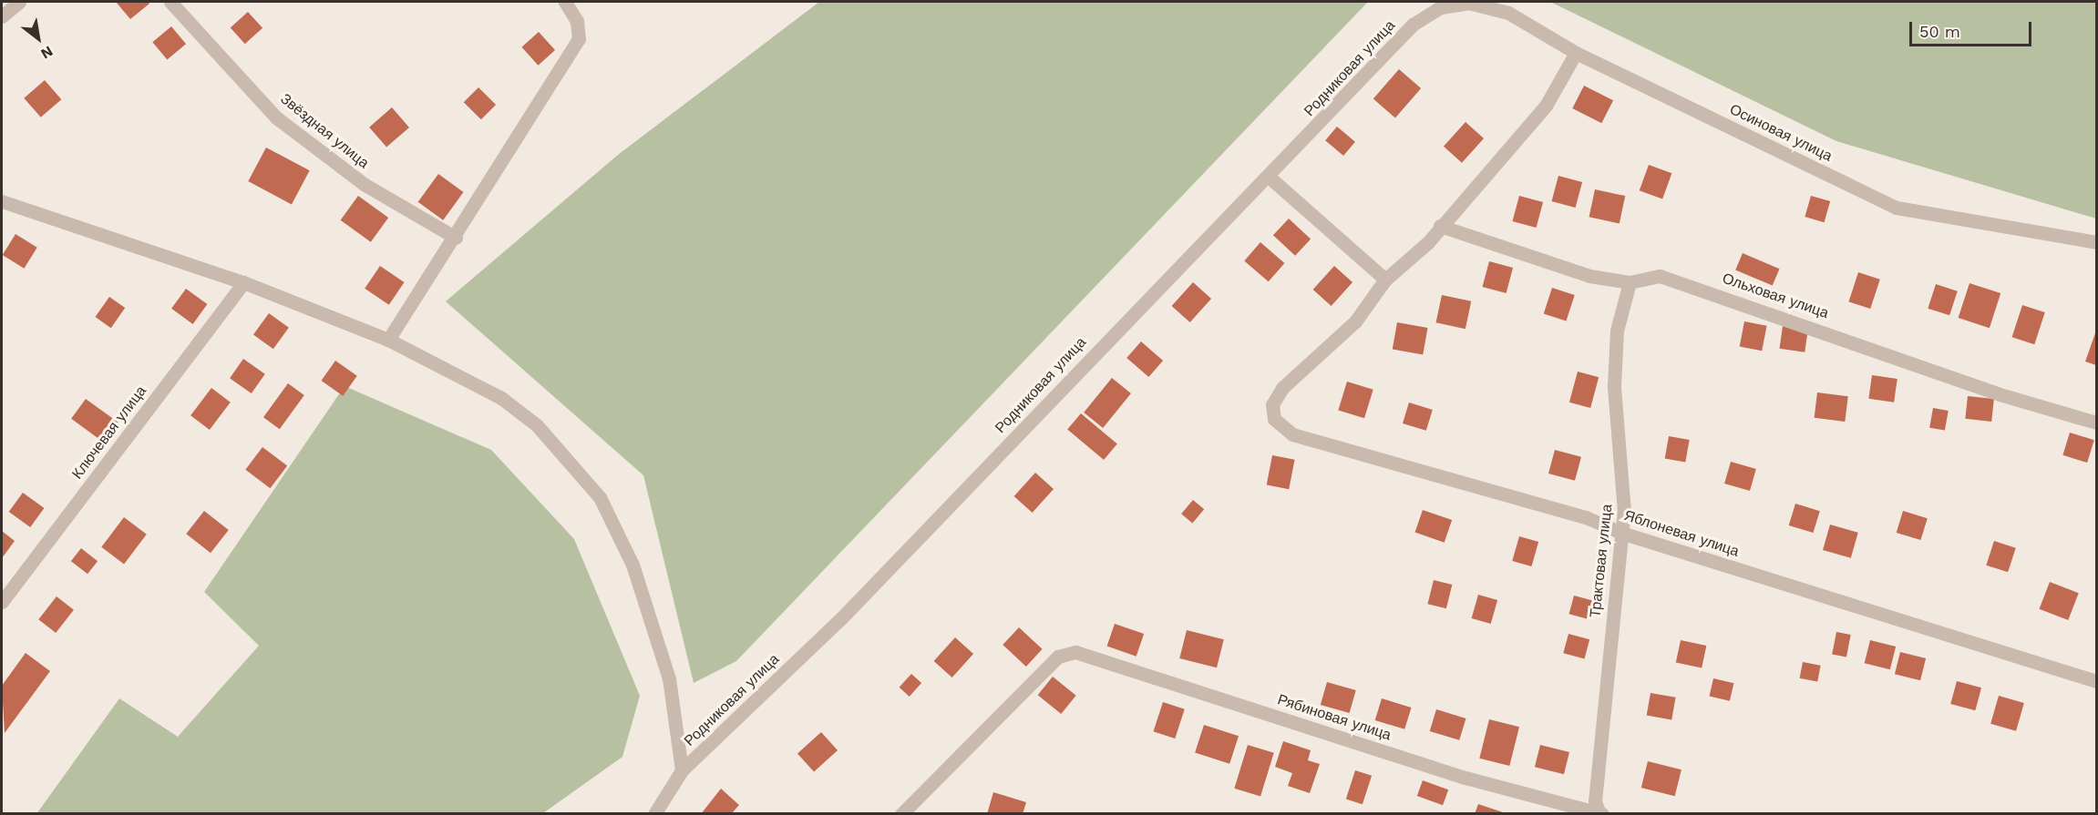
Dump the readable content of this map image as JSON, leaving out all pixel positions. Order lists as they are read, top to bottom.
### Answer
{
  "streets": {
    "street": [
      "Родниковая улица",
      "Звёздная улица",
      "Осиновая улица",
      "Ольховая улица",
      "Ключевая улица",
      "Яблоневая улица",
      "Трактовая улица",
      "Рябиновая улица"
    ]
  },
  "crossings": [
    ["Родниковая улица", "Осиновая улица"],
    ["Ольховая улица", "Трактовая улица"],
    ["Яблоневая улица", "Трактовая улица"],
    ["Трактовая улица", "Рябиновая улица"]
  ],
  "scale_bar": "50 m",
  "north": "bottom right"
}
